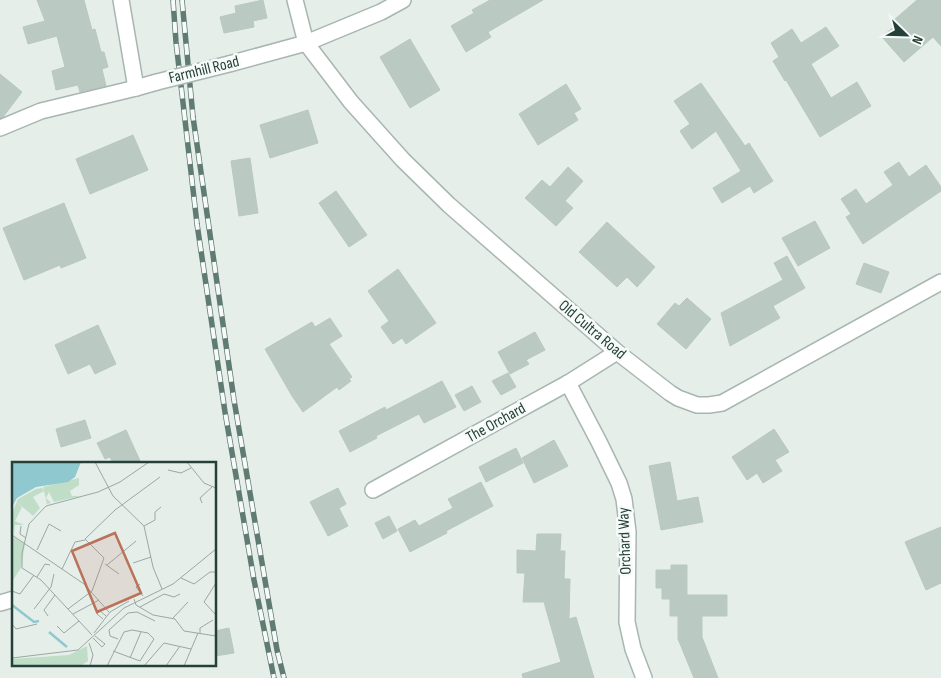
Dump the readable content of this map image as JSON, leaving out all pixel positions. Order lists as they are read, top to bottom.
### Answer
{
  "streets": {
    "street": [
      "Farmhill Road",
      "Old Cultra Road",
      "The Orchard",
      "Orchard Way"
    ]
  },
  "crossings": [
    ["Farmhill Road", "Old Cultra Road"],
    ["Old Cultra Road", "The Orchard"],
    ["The Orchard", "Orchard Way"]
  ],
  "north": "bottom right"
}
